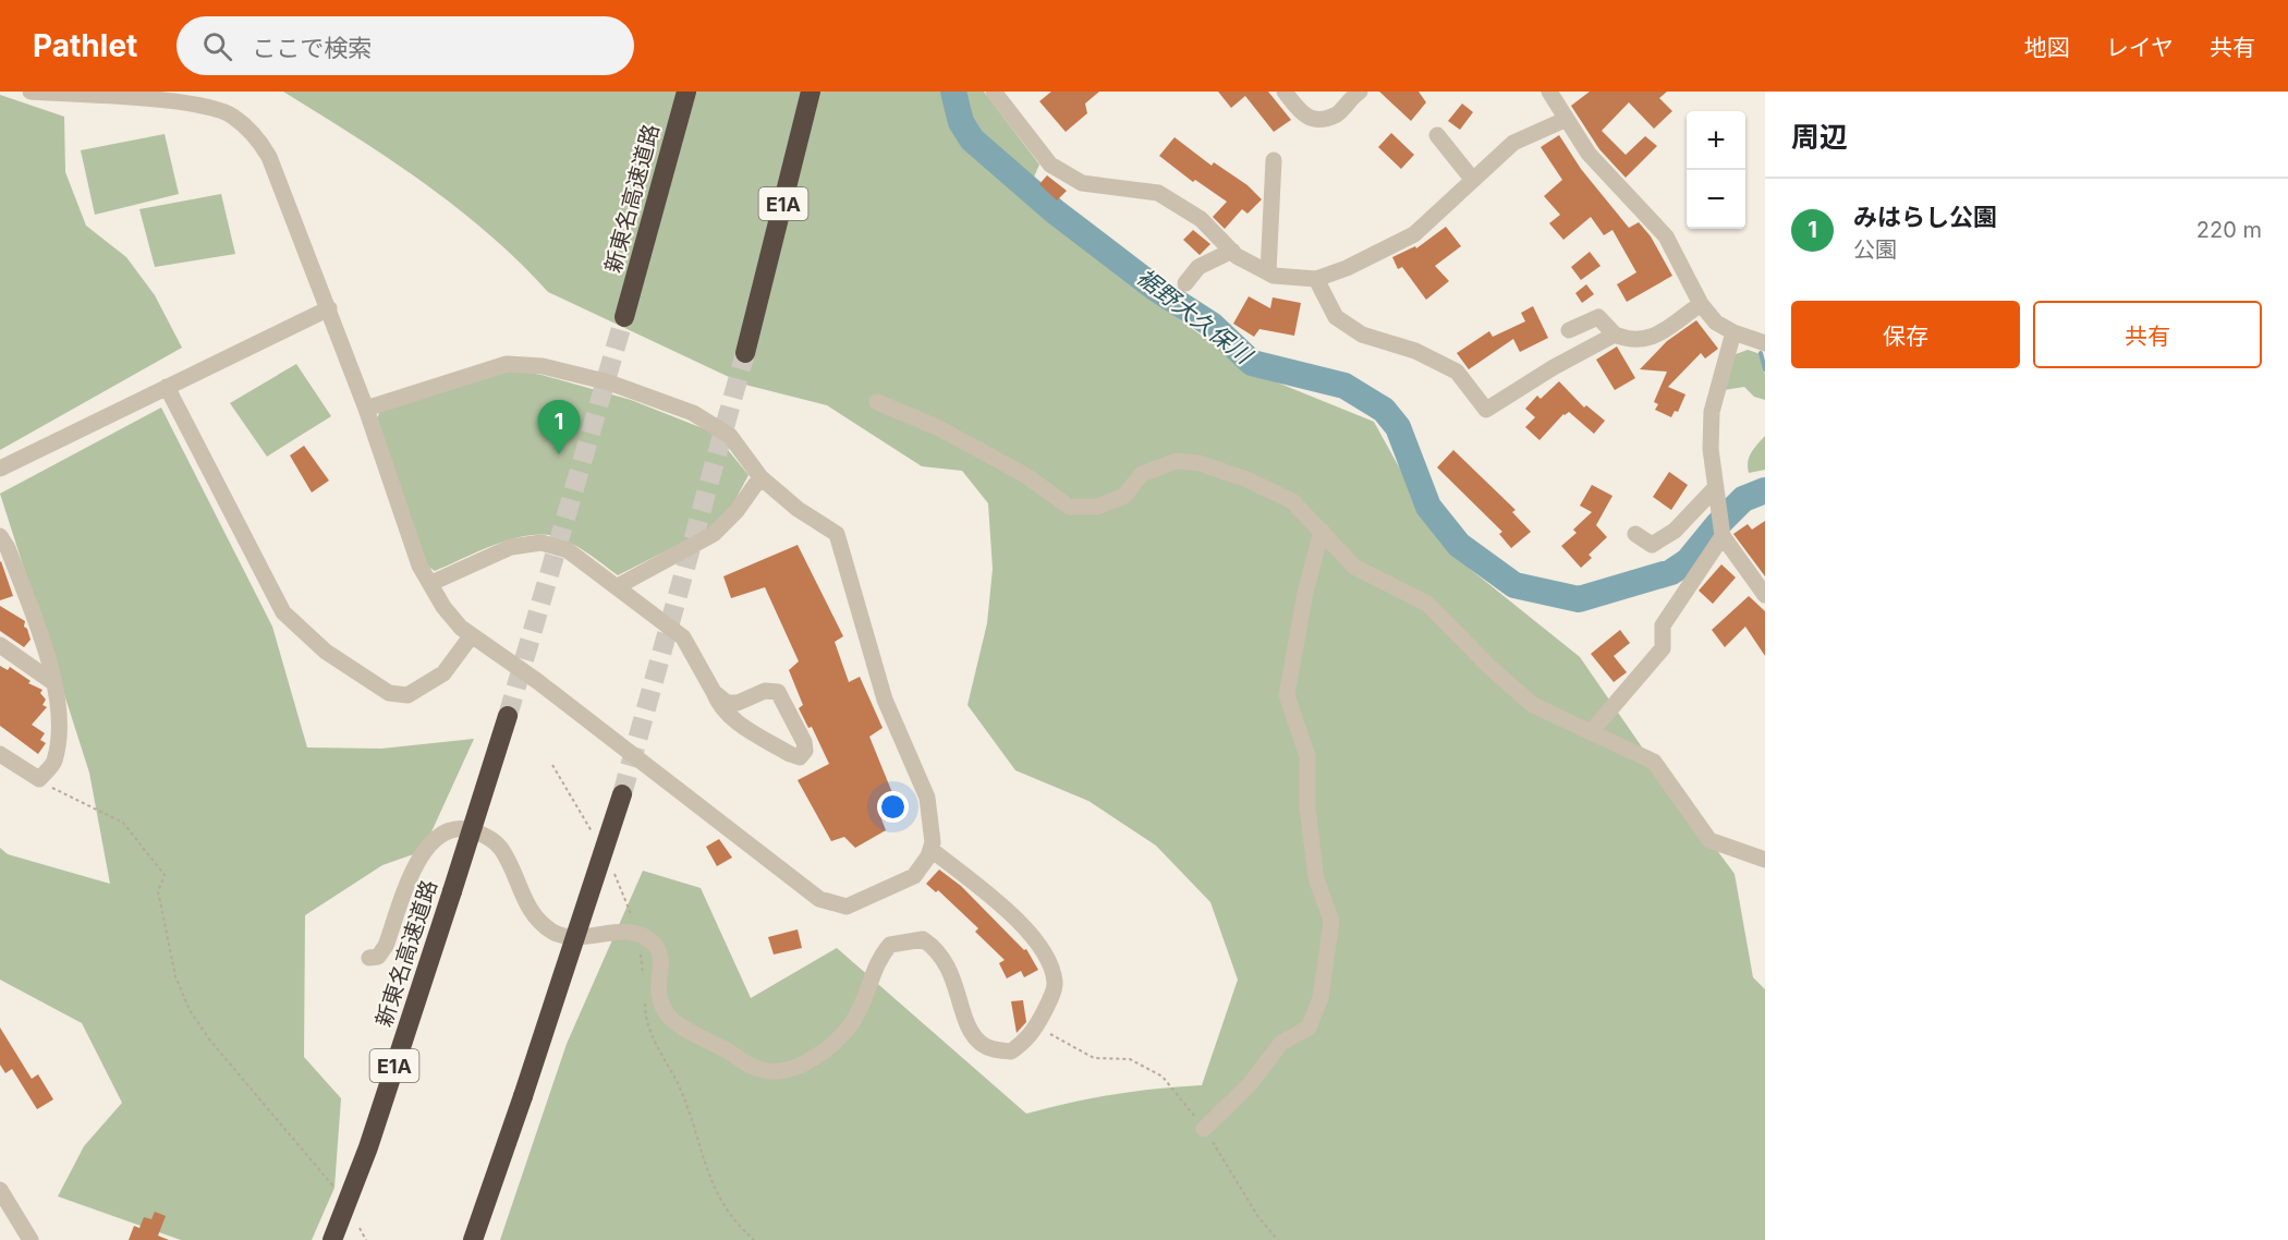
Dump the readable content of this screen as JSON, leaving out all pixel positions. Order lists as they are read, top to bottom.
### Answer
{
  "streets": {
    "highway": ["新東名高速道路", "E1A"]
  },
  "water": ["裾野大久保川"],
  "page": {
    "header": "Pathlet",
    "search": "ここで検索",
    "nav": ["地図", "レイヤ", "共有"],
    "heading": "周辺",
    "map_buttons": ["+", "−"],
    "list": [
      {
        "mark": "1",
        "name": "みはらし公園",
        "note": "公園",
        "value": "220 m"
      }
    ],
    "buttons": ["保存", "共有"],
    "pins": "1"
  }
}
